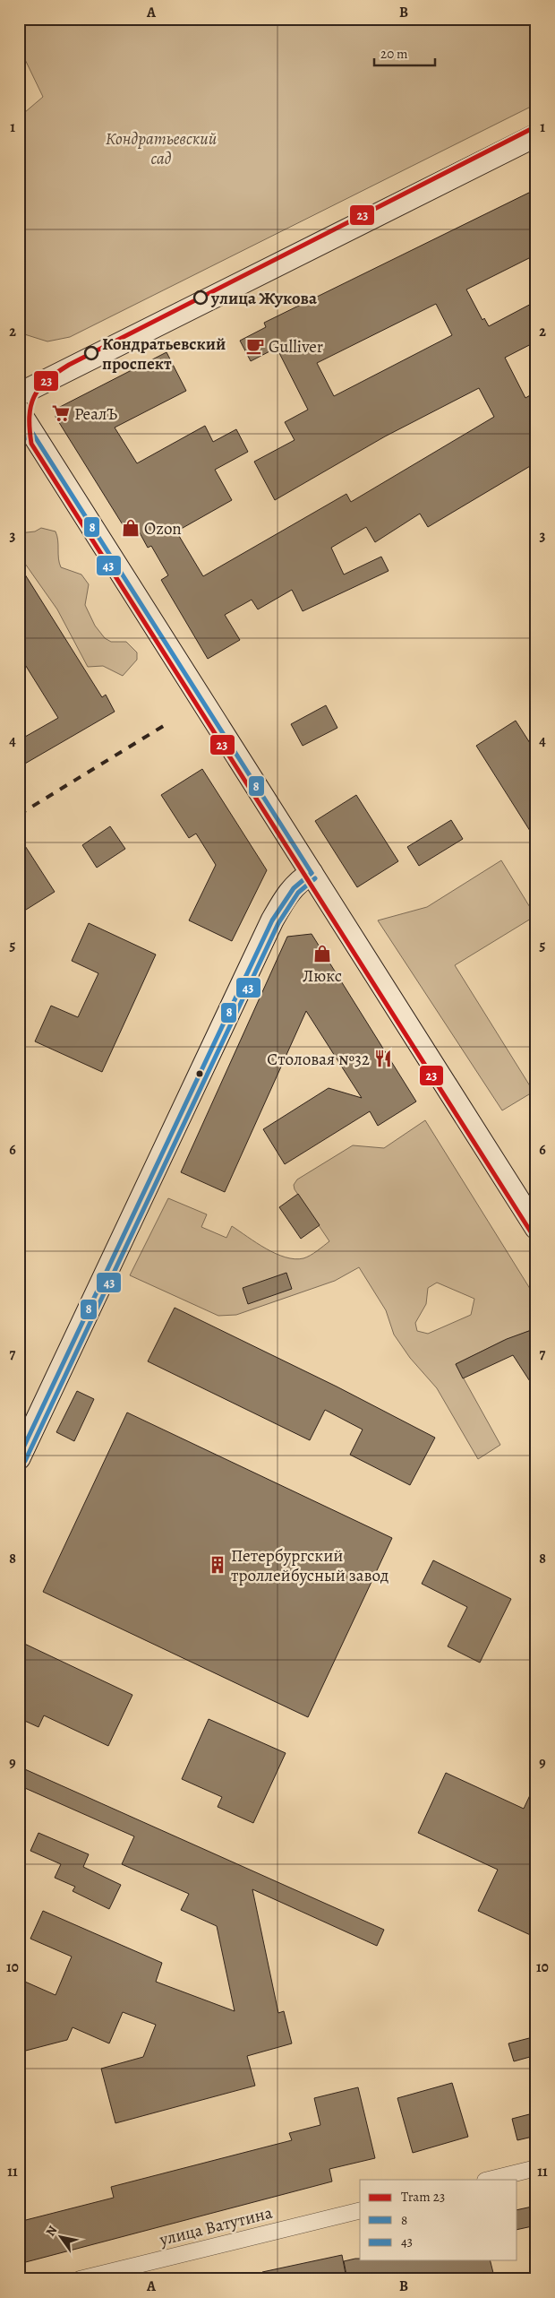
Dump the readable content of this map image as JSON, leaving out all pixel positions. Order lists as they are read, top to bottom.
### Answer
{
  "streets": {
    "street": ["улица Ватутина"]
  },
  "parks": ["Кондратьевский сад"],
  "places": {
    "other": ["улица Жукова", "Кондратьевский проспект"],
    "cafe": ["Gulliver"],
    "supermarket": ["РеалЪ"],
    "shop": ["Ozon", "Люкс"],
    "restaurant": ["Столовая №32"],
    "building": ["Петербургский троллейбусный завод"]
  },
  "lines": ["tram line 23", "transit line 8", "transit line 43"],
  "legend": ["Tram 23", "8", "43"],
  "scale_bar": "20 m",
  "north": "top left",
  "grid": {
    "columns": ["A", "B"],
    "rows": [
      "1",
      "2",
      "3",
      "4",
      "5",
      "6",
      "7",
      "8",
      "9",
      "10",
      "11"
    ]
  }
}
